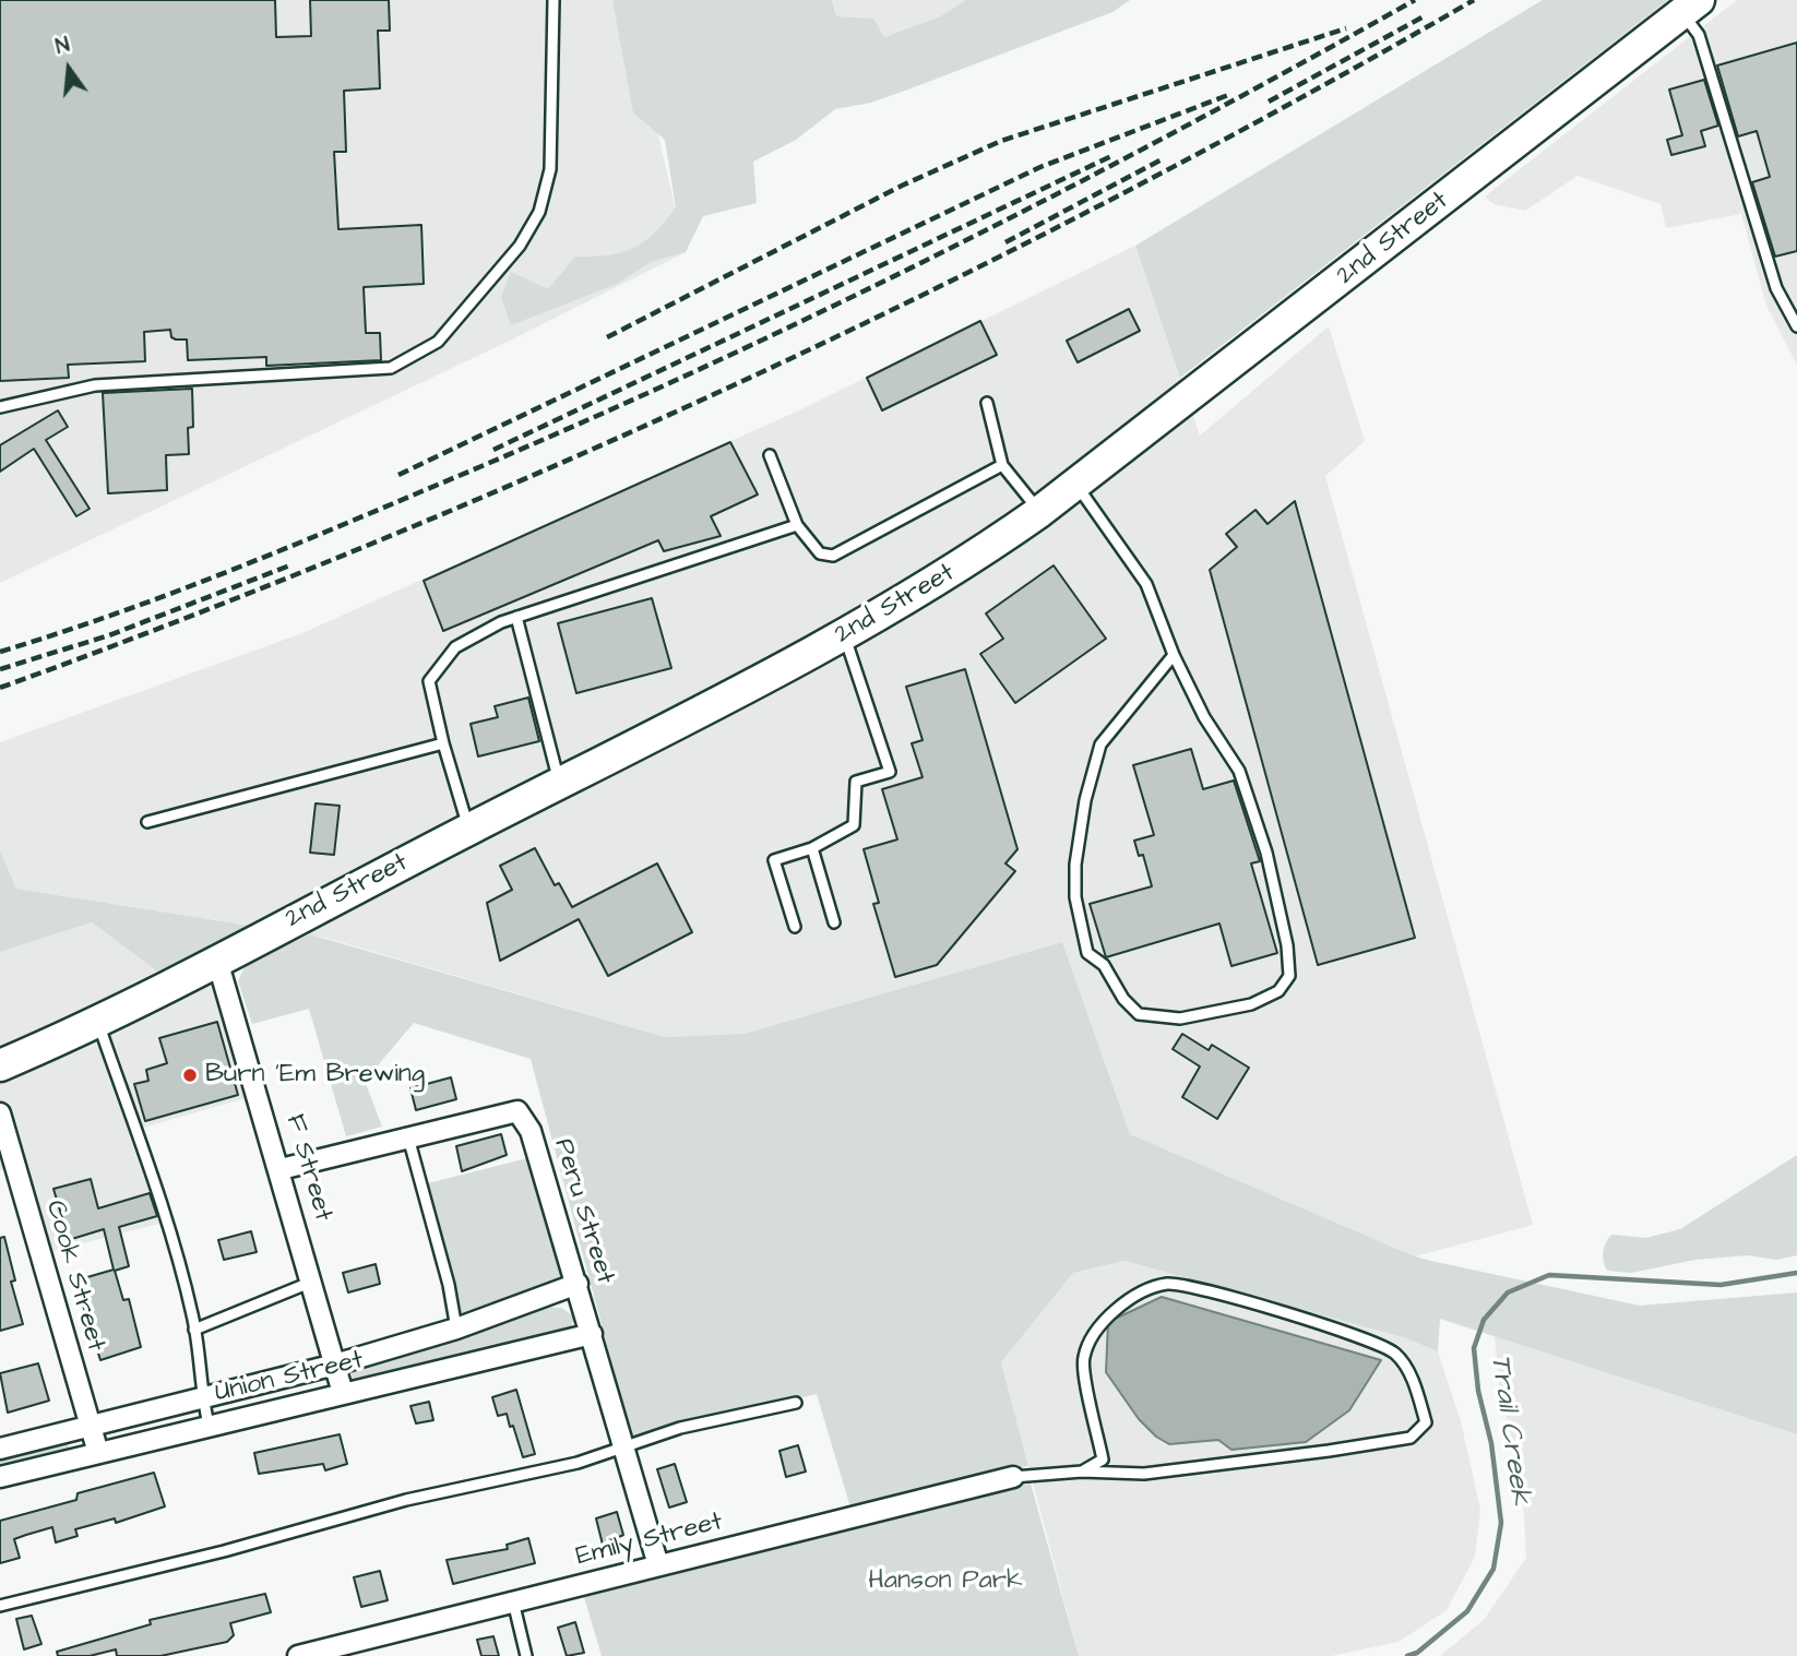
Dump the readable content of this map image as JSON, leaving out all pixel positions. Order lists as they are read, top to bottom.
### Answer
{
  "streets": {
    "main road": ["2nd Street"],
    "street": [
      "F Street",
      "Peru Street",
      "Cook Street",
      "Union Street",
      "Emily Street"
    ]
  },
  "crossings": [
    ["2nd Street", "F Street"],
    ["F Street", "Peru Street"],
    ["F Street", "Union Street"],
    ["Peru Street", "Union Street"],
    ["Peru Street", "Emily Street"],
    ["Cook Street", "Union Street"]
  ],
  "water": ["Trail Creek"],
  "parks": ["Hanson Park"],
  "places": ["Burn 'Em Brewing"],
  "north": "top"
}
